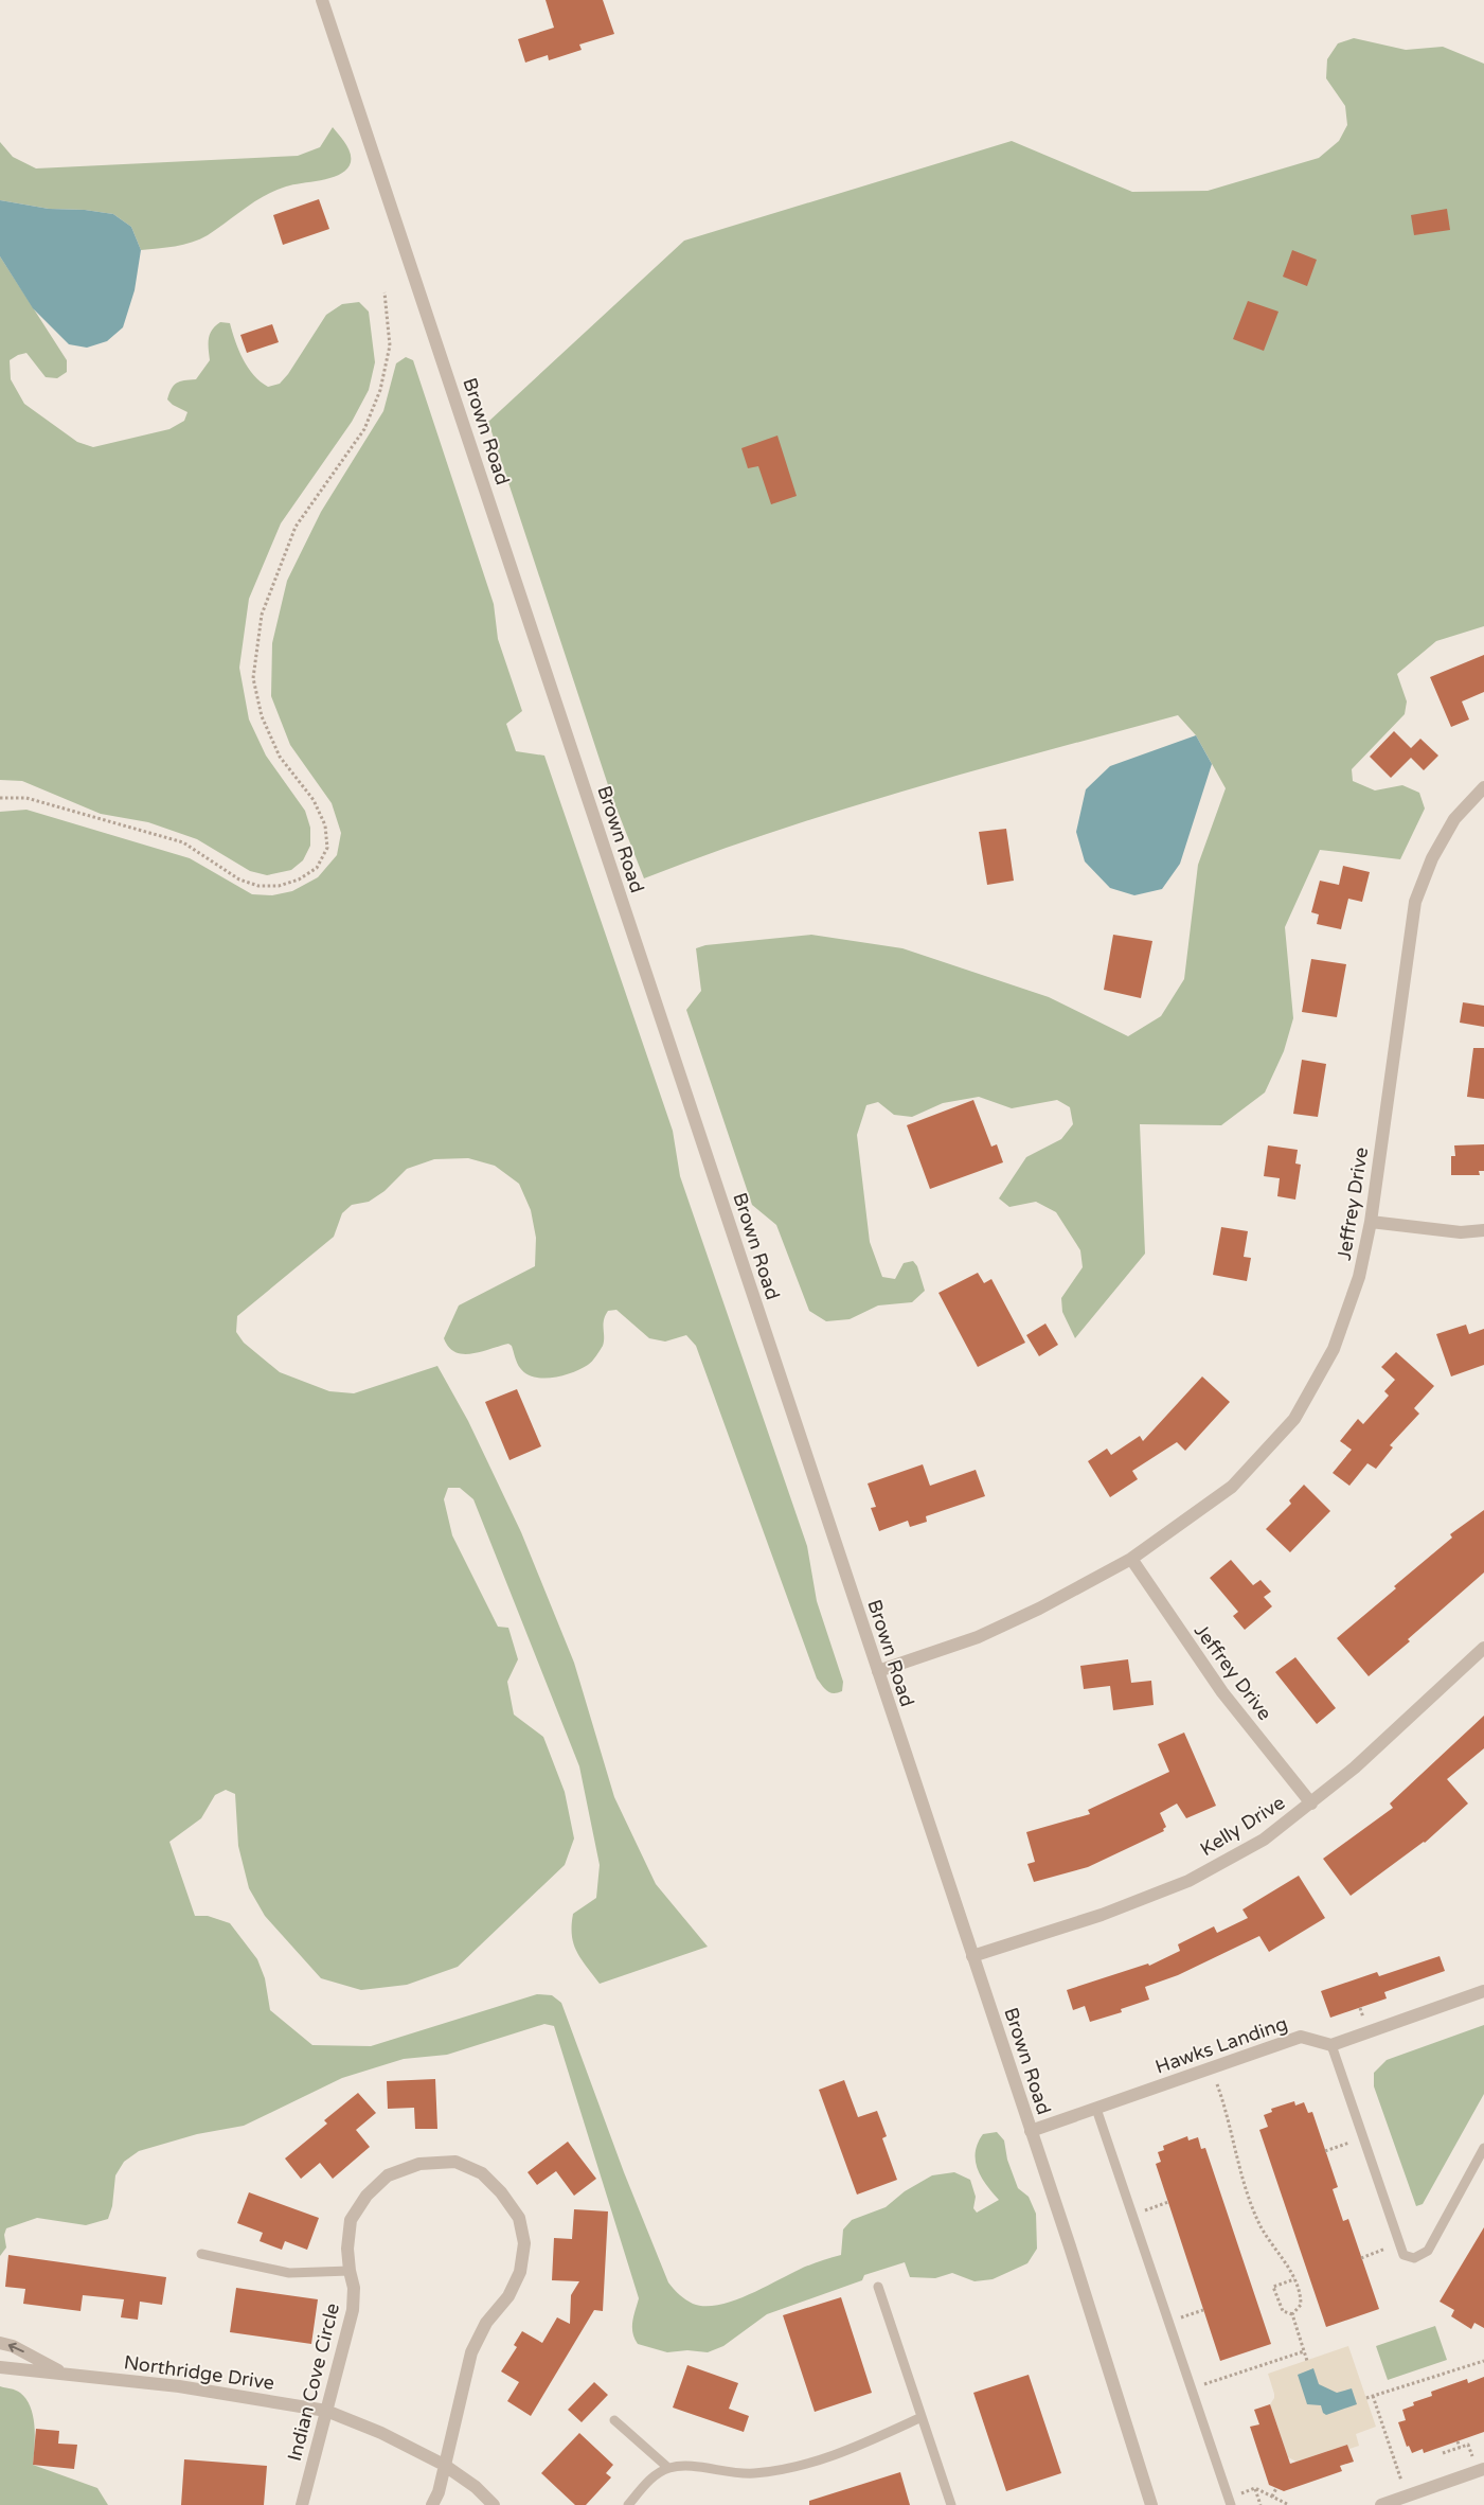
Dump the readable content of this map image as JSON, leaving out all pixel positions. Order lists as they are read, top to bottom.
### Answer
{
  "streets": {
    "street": [
      "Brown Road",
      "Jeffrey Drive",
      "Kelly Drive",
      "Hawks Landing",
      "Northridge Drive",
      "Indian Cove Circle"
    ]
  },
  "crossings": [
    ["Brown Road", "Jeffrey Drive"],
    ["Brown Road", "Kelly Drive"],
    ["Brown Road", "Hawks Landing"],
    ["Jeffrey Drive", "Kelly Drive"],
    ["Northridge Drive", "Indian Cove Circle"]
  ]
}
